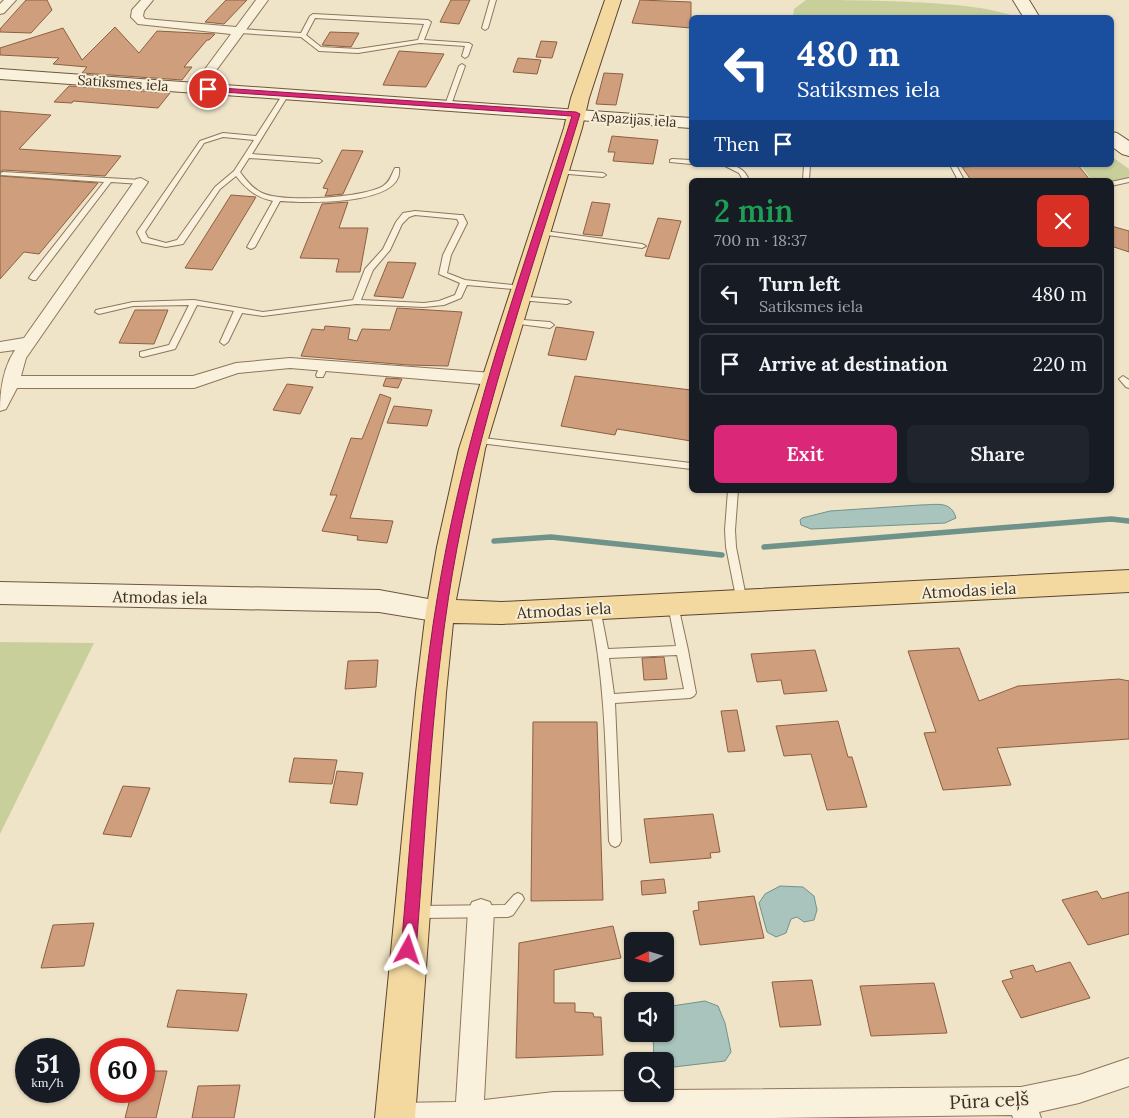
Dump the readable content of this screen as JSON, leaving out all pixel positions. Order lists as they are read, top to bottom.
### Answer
{
  "streets": {
    "main road": ["Atmodas iela"],
    "street": ["Satiksmes iela", "Aspazijas iela", "Pūra ceļš"]
  },
  "crossings": [
    ["Satiksmes iela", "Aspazijas iela"]
  ],
  "north": "left",
  "page": {
    "turn": ["480 m", "Satiksmes iela"],
    "then": "Then",
    "heading": ["2 min", "700 m · 18:37"],
    "list": [
      {
        "name": "Turn left",
        "note": "Satiksmes iela",
        "value": "480 m"
      },
      {
        "name": "Arrive at destination",
        "value": "220 m"
      }
    ],
    "buttons": ["Exit", "Share"],
    "speed": "51 km/h",
    "limit": "60"
  }
}
